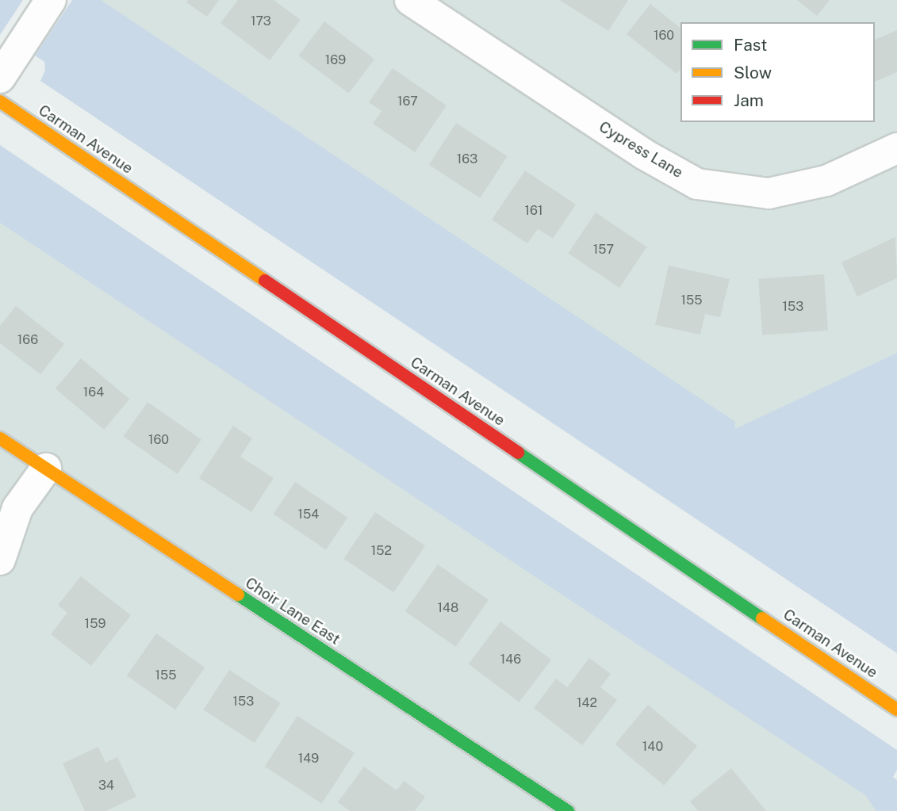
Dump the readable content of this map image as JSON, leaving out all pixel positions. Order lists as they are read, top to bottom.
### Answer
{
  "streets": {
    "main road": ["Carman Avenue", "Choir Lane East"],
    "street": ["Cypress Lane"]
  },
  "house_numbers": [
    "173",
    "160",
    "169",
    "167",
    "163",
    "161",
    "157",
    "155",
    "153",
    "166",
    "164",
    "160",
    "154",
    "152",
    "148",
    "159",
    "146",
    "155",
    "153",
    "142",
    "140",
    "149",
    "34"
  ],
  "legend": ["Fast", "Slow", "Jam"]
}
